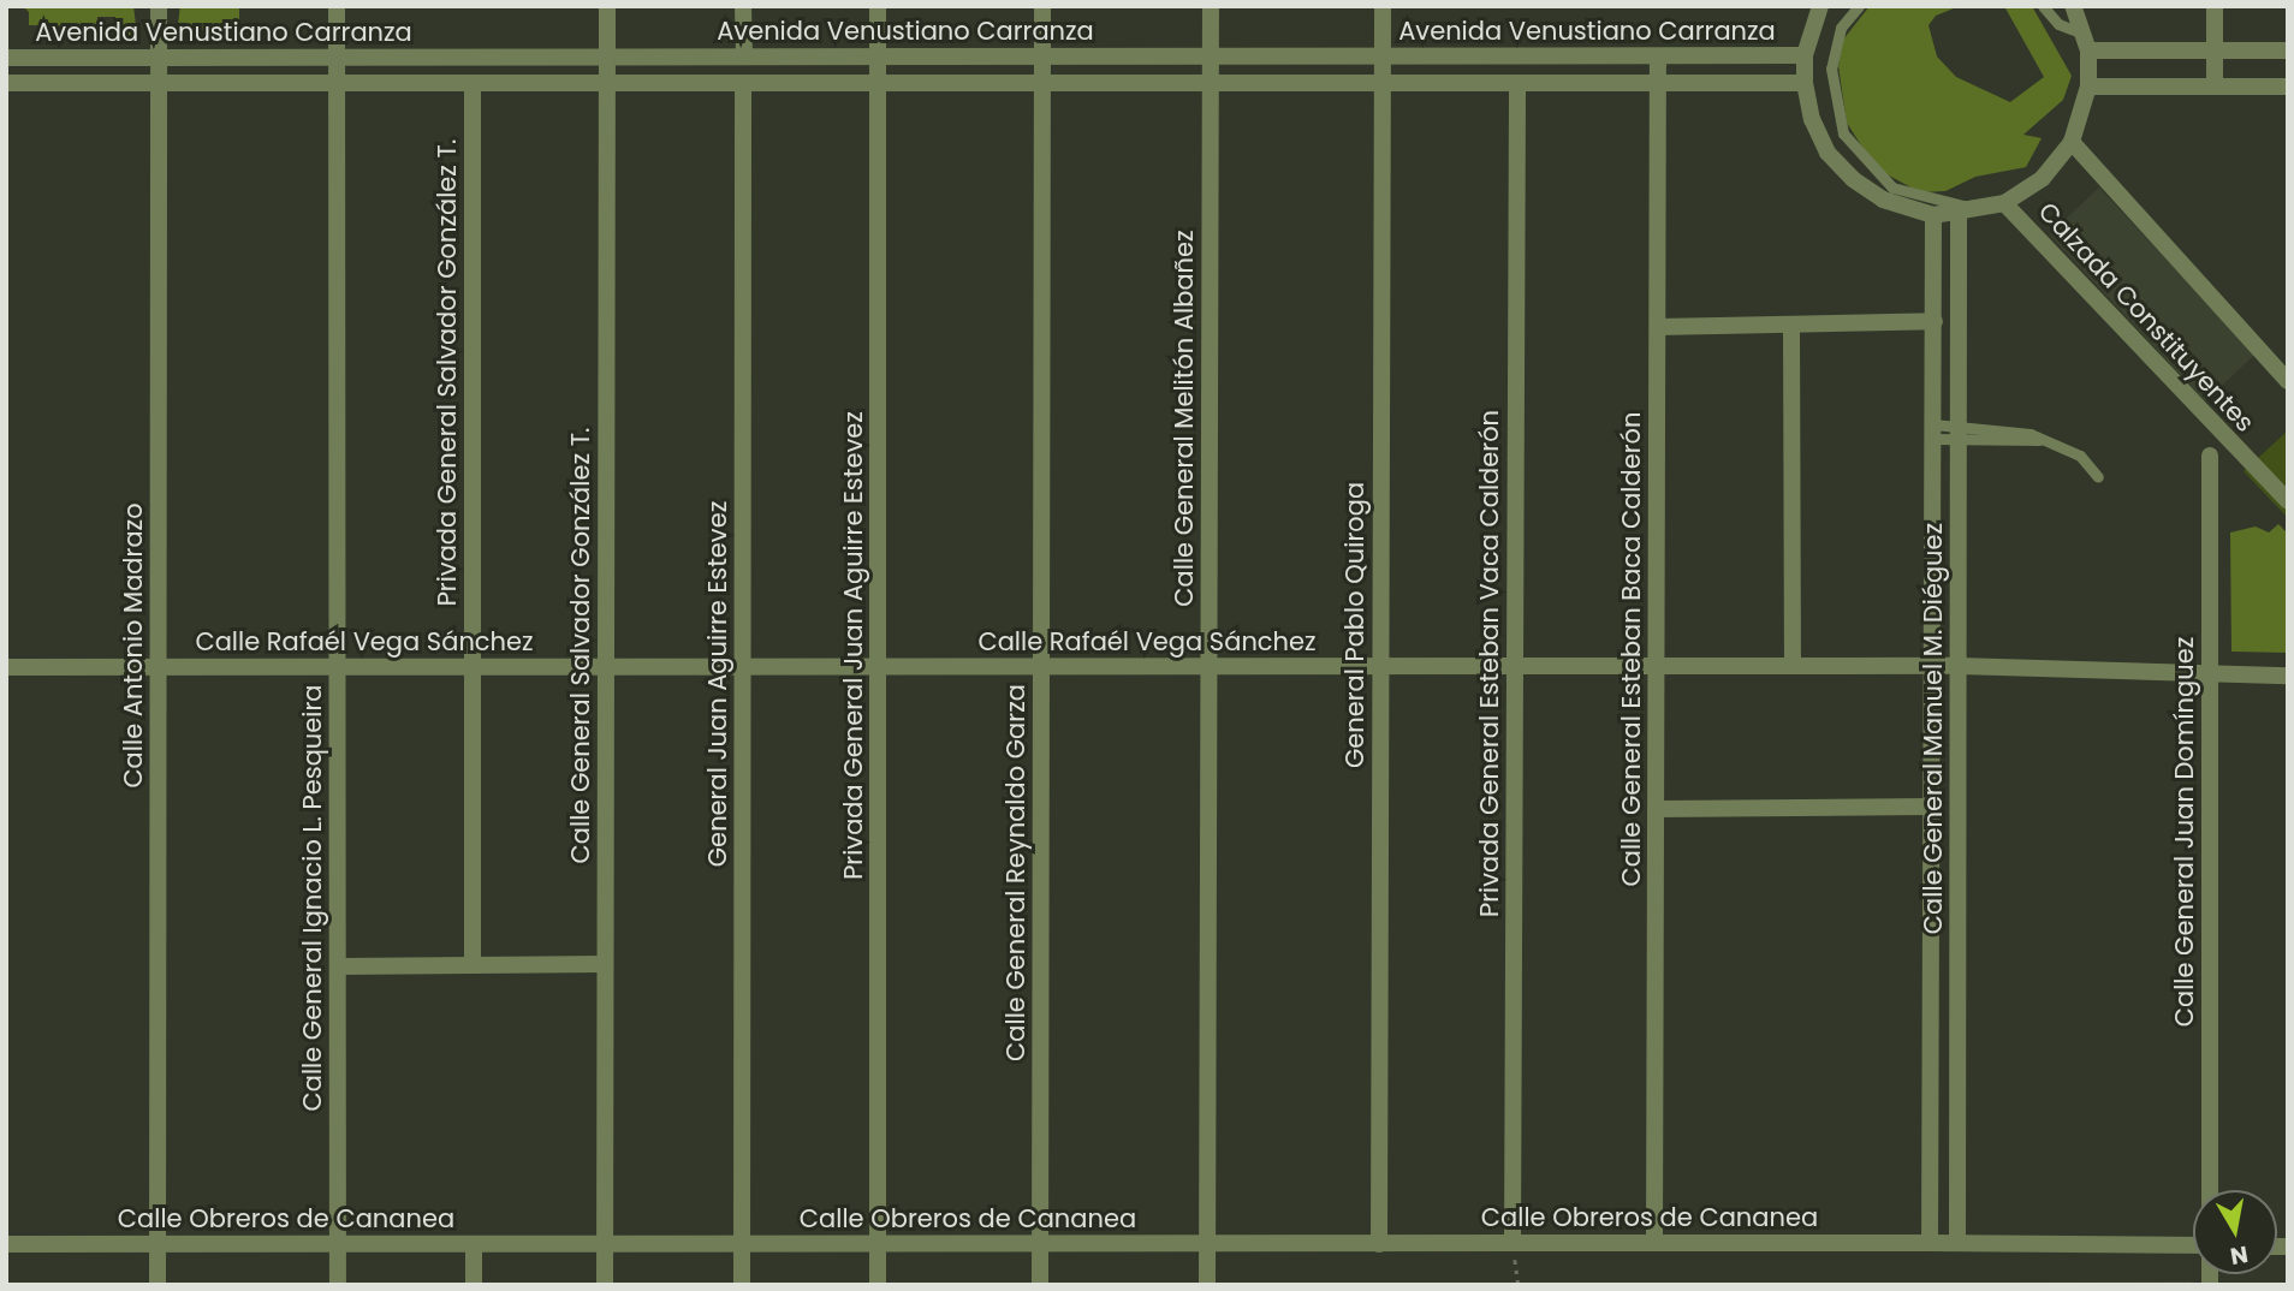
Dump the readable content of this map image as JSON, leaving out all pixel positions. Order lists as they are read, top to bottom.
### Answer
{
  "streets": {
    "street": [
      "Avenida Venustiano Carranza",
      "Calzada Constituyentes",
      "Privada General Salvador González T.",
      "Calle General Melitón Albañez",
      "General Pablo Quiroga",
      "Calle Rafaél Vega Sánchez",
      "Calle Antonio Madrazo",
      "Calle General Salvador González T.",
      "Privada General Juan Aguirre Estevez",
      "Calle General Esteban Baca Calderón",
      "Privada General Esteban Vaca Calderón",
      "General Juan Aguirre Estevez",
      "Calle General Manuel M. Diéguez",
      "Calle General Juan Domínguez",
      "Calle General Reynaldo Garza",
      "Calle General Ignacio L. Pesqueira",
      "Calle Obreros de Cananea"
    ]
  },
  "crossings": [
    ["Avenida Venustiano Carranza", "Privada General Salvador González T."],
    ["Avenida Venustiano Carranza", "Calle General Melitón Albañez"],
    ["Avenida Venustiano Carranza", "General Pablo Quiroga"],
    ["Avenida Venustiano Carranza", "Calle Antonio Madrazo"],
    ["Avenida Venustiano Carranza", "Calle General Salvador González T."],
    ["Avenida Venustiano Carranza", "Privada General Juan Aguirre Estevez"],
    ["Avenida Venustiano Carranza", "Calle General Esteban Baca Calderón"],
    ["Avenida Venustiano Carranza", "Privada General Esteban Vaca Calderón"],
    ["Avenida Venustiano Carranza", "General Juan Aguirre Estevez"],
    ["Avenida Venustiano Carranza", "Calle General Reynaldo Garza"],
    ["Avenida Venustiano Carranza", "Calle General Ignacio L. Pesqueira"],
    ["Privada General Salvador González T.", "Calle Rafaél Vega Sánchez"],
    ["Calle General Melitón Albañez", "Calle Rafaél Vega Sánchez"],
    ["Calle General Melitón Albañez", "Calle Obreros de Cananea"],
    ["General Pablo Quiroga", "Calle Rafaél Vega Sánchez"],
    ["General Pablo Quiroga", "Calle Obreros de Cananea"],
    ["Calle Rafaél Vega Sánchez", "Calle Antonio Madrazo"],
    ["Calle Rafaél Vega Sánchez", "Calle General Salvador González T."],
    ["Calle Rafaél Vega Sánchez", "Privada General Juan Aguirre Estevez"],
    ["Calle Rafaél Vega Sánchez", "Calle General Esteban Baca Calderón"],
    ["Calle Rafaél Vega Sánchez", "Privada General Esteban Vaca Calderón"],
    ["Calle Rafaél Vega Sánchez", "General Juan Aguirre Estevez"],
    ["Calle Rafaél Vega Sánchez", "Calle General Manuel M. Diéguez"],
    ["Calle Rafaél Vega Sánchez", "Calle General Juan Domínguez"],
    ["Calle Rafaél Vega Sánchez", "Calle General Reynaldo Garza"],
    ["Calle Rafaél Vega Sánchez", "Calle General Ignacio L. Pesqueira"],
    ["Calle Antonio Madrazo", "Calle Obreros de Cananea"],
    ["Calle General Salvador González T.", "Calle Obreros de Cananea"],
    ["Privada General Juan Aguirre Estevez", "Calle Obreros de Cananea"],
    ["Calle General Esteban Baca Calderón", "Calle Obreros de Cananea"],
    ["Privada General Esteban Vaca Calderón", "Calle Obreros de Cananea"],
    ["General Juan Aguirre Estevez", "Calle Obreros de Cananea"],
    ["Calle General Manuel M. Diéguez", "Calle Obreros de Cananea"],
    ["Calle General Reynaldo Garza", "Calle Obreros de Cananea"],
    ["Calle General Ignacio L. Pesqueira", "Calle Obreros de Cananea"]
  ],
  "north": "bottom"
}
